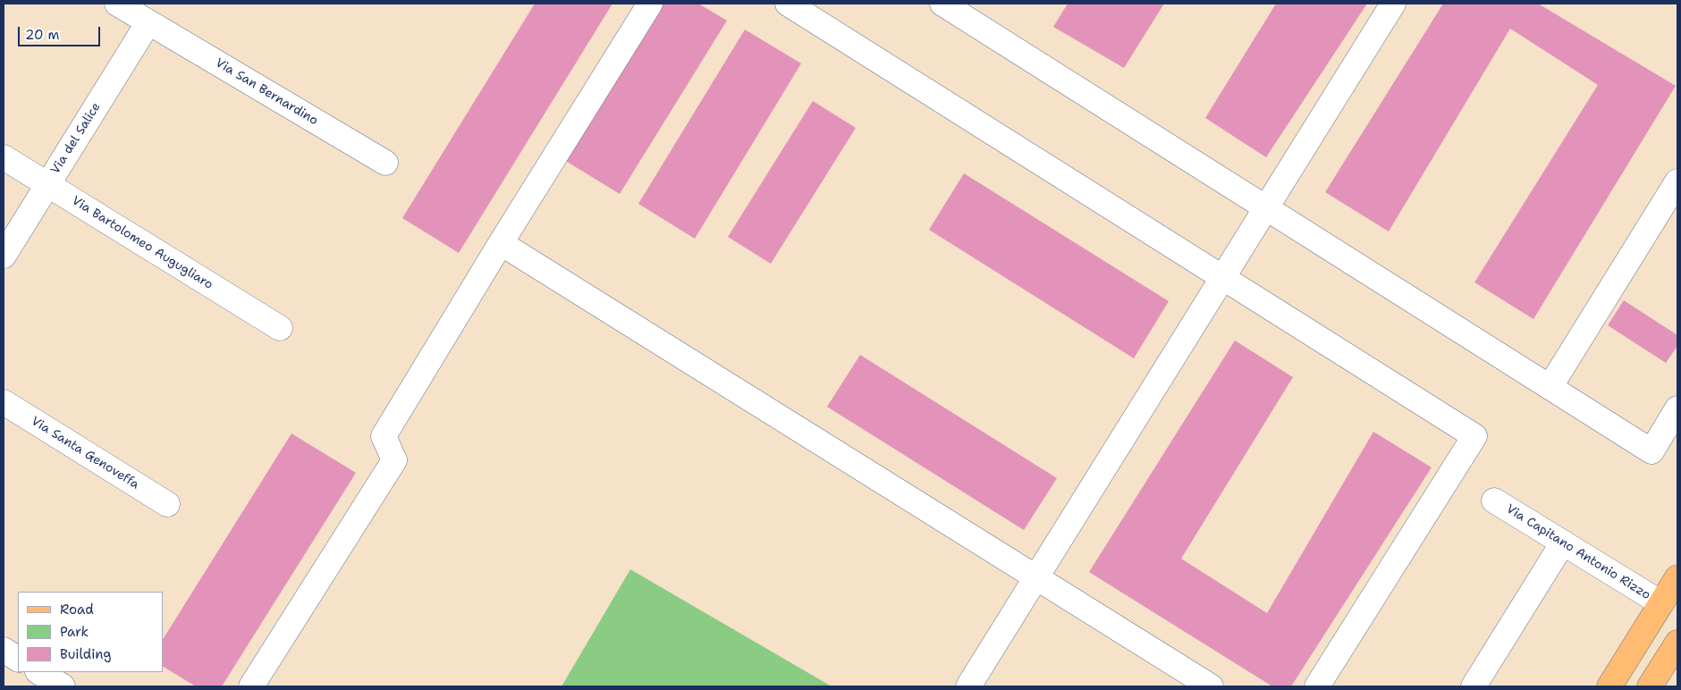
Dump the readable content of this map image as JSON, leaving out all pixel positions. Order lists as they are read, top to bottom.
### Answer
{
  "streets": {
    "street": [
      "Via San Bernardino",
      "Via del Salice",
      "Via Bartolomeo Augugliaro",
      "Via Santa Genoveffa",
      "Via Capitano Antonio Rizzo"
    ]
  },
  "crossings": [
    ["Via San Bernardino", "Via del Salice"],
    ["Via del Salice", "Via Bartolomeo Augugliaro"]
  ],
  "legend": ["Road", "Park", "Building"],
  "scale_bar": "20 m"
}
